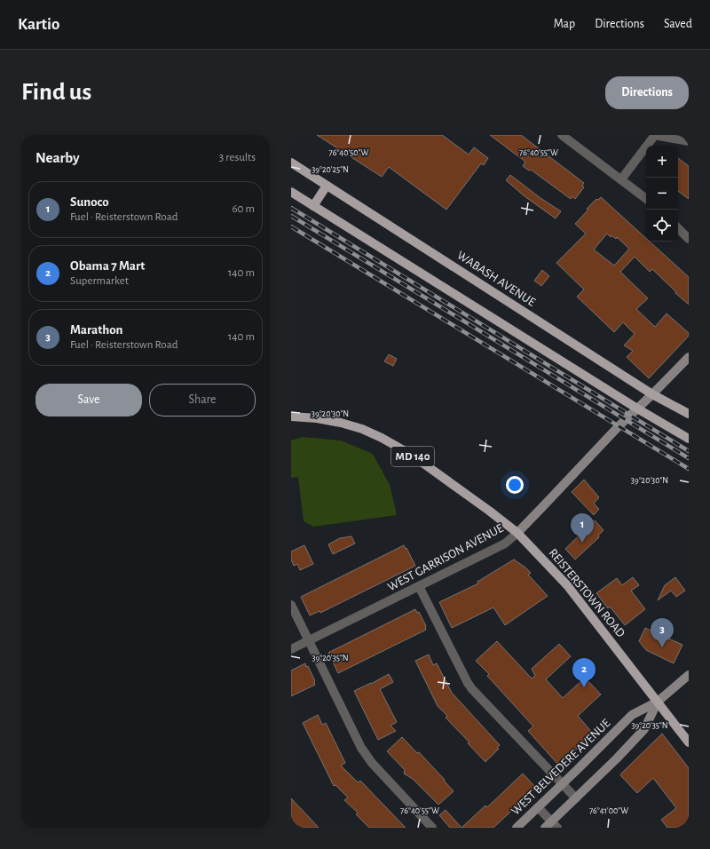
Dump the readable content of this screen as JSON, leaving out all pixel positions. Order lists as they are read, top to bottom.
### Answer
{
  "streets": {
    "main road": [
      "WABASH AVENUE",
      "MD 140",
      "WEST GARRISON AVENUE",
      "REISTERSTOWN ROAD",
      "WEST BELVEDERE AVENUE"
    ]
  },
  "crossings": [
    ["WABASH AVENUE", "WEST GARRISON AVENUE"],
    ["WEST GARRISON AVENUE", "REISTERSTOWN ROAD"],
    ["REISTERSTOWN ROAD", "WEST BELVEDERE AVENUE"]
  ],
  "page": {
    "header": "Kartio",
    "nav": ["Map", "Directions", "Saved"],
    "buttons": [
      "Directions",
      ["Save", "Share"]
    ],
    "title": "Find us",
    "heading": ["Nearby", "3 results"],
    "map_buttons": ["+", "−"],
    "list": [
      {
        "mark": "1",
        "name": "Sunoco",
        "note": "Fuel · Reisterstown Road",
        "value": "60 m"
      },
      {
        "mark": "2",
        "name": "Obama 7 Mart",
        "note": "Supermarket",
        "value": "140 m"
      },
      {
        "mark": "3",
        "name": "Marathon",
        "note": "Fuel · Reisterstown Road",
        "value": "140 m"
      }
    ],
    "pins": ["1", "3", "2"]
  },
  "coordinates": [
    "76°40'50\"W",
    "76°40'55\"W",
    "39°20'25\"N",
    "39°20'30\"N",
    "39°20'35\"N",
    "76°41'00\"W"
  ]
}
